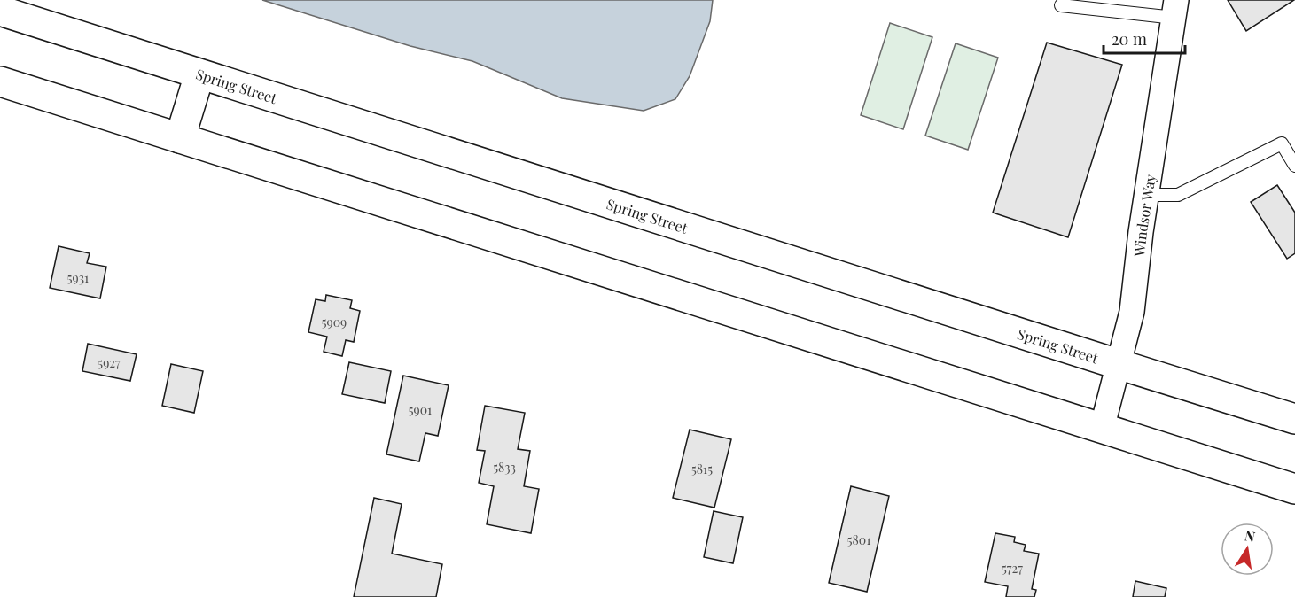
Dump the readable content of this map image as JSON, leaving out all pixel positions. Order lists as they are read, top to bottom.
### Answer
{
  "streets": {
    "main road": ["Spring Street"],
    "street": ["Windsor Way"]
  },
  "crossings": [
    ["Spring Street", "Windsor Way"]
  ],
  "house_numbers": [
    "5931",
    "5909",
    "5927",
    "5901",
    "5833",
    "5815",
    "5801",
    "5727"
  ],
  "scale_bar": "20 m",
  "north": "top"
}
